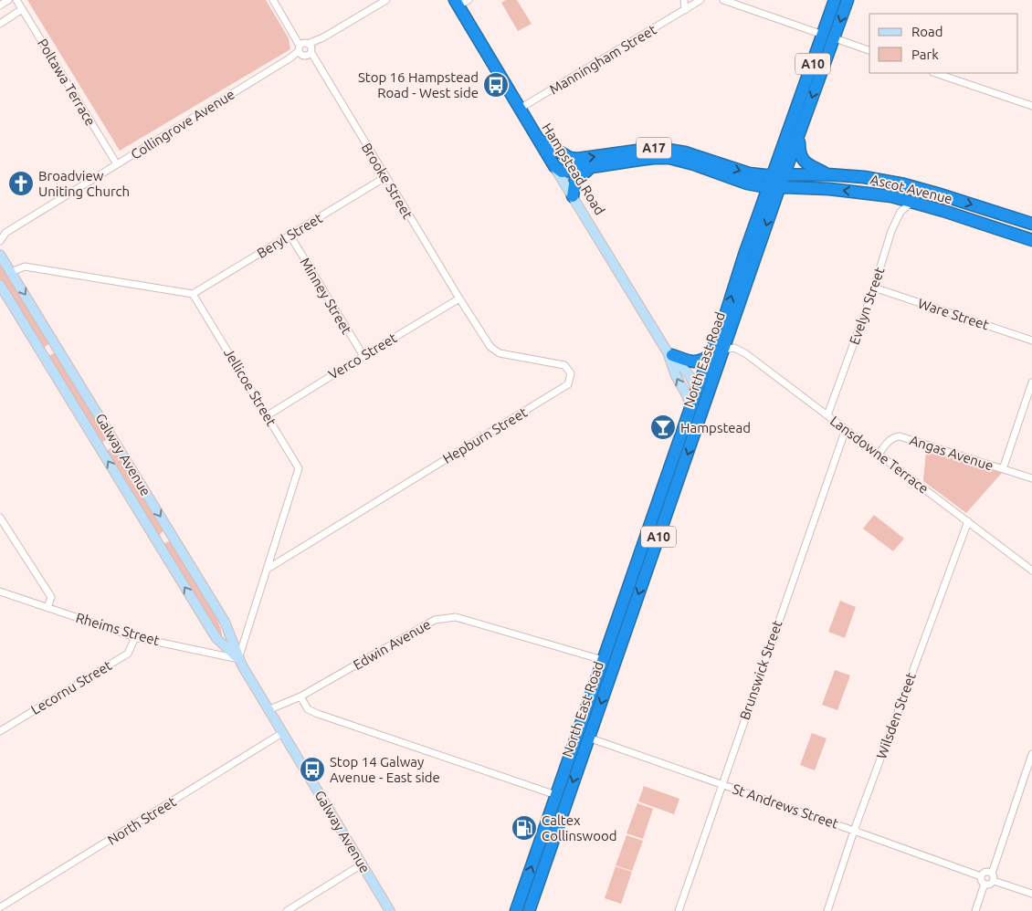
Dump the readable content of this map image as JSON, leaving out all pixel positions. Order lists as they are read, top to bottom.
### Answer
{
  "streets": {
    "highway": [
      "A10",
      "A17",
      "Hampstead Road",
      "Ascot Avenue",
      "North East Road"
    ],
    "street": [
      "Manningham Street",
      "Poltawa Terrace",
      "Collingrove Avenue",
      "Brooke Street",
      "Beryl Street",
      "Minney Street",
      "Evelyn Street",
      "Ware Street",
      "Verco Street",
      "Jellicoe Street",
      "Hepburn Street",
      "Angas Avenue",
      "Galway Avenue",
      "Lansdowne Terrace",
      "Rheims Street",
      "Edwin Avenue",
      "Brunswick Street",
      "Lecornu Street",
      "Wilsden Street",
      "St Andrews Street",
      "North Street"
    ]
  },
  "crossings": [
    ["Manningham Street", "Hampstead Road"],
    ["Poltawa Terrace", "Collingrove Avenue"],
    ["Collingrove Avenue", "Brooke Street"],
    ["A17", "Hampstead Road"],
    ["A17", "Ascot Avenue"],
    ["A17", "North East Road"],
    ["Hampstead Road", "North East Road"],
    ["Brooke Street", "Beryl Street"],
    ["Brooke Street", "Verco Street"],
    ["Brooke Street", "Hepburn Street"],
    ["Ascot Avenue", "Evelyn Street"],
    ["Ascot Avenue", "North East Road"],
    ["Beryl Street", "Minney Street"],
    ["Beryl Street", "Jellicoe Street"],
    ["Minney Street", "Verco Street"],
    ["Evelyn Street", "Ware Street"],
    ["Evelyn Street", "Lansdowne Terrace"],
    ["Verco Street", "Jellicoe Street"],
    ["Verco Street", "Hepburn Street"],
    ["North East Road", "Lansdowne Terrace"],
    ["North East Road", "Edwin Avenue"],
    ["North East Road", "St Andrews Street"],
    ["Jellicoe Street", "Hepburn Street"],
    ["Jellicoe Street", "Galway Avenue"],
    ["Jellicoe Street", "Rheims Street"],
    ["Angas Avenue", "Lansdowne Terrace"],
    ["Galway Avenue", "Rheims Street"],
    ["Galway Avenue", "Edwin Avenue"],
    ["Galway Avenue", "North Street"],
    ["Lansdowne Terrace", "Brunswick Street"],
    ["Lansdowne Terrace", "Wilsden Street"],
    ["Rheims Street", "Lecornu Street"],
    ["Brunswick Street", "St Andrews Street"],
    ["Wilsden Street", "St Andrews Street"]
  ],
  "places": {
    "bus stop": ["Stop 16 Hampstead Road - West side", "Stop 14 Galway Avenue - East side"],
    "church": ["Broadview Uniting Church"],
    "bar": ["Hampstead"],
    "fuel station": ["Caltex Collinswood"]
  },
  "legend": ["Road", "Park"]
}
